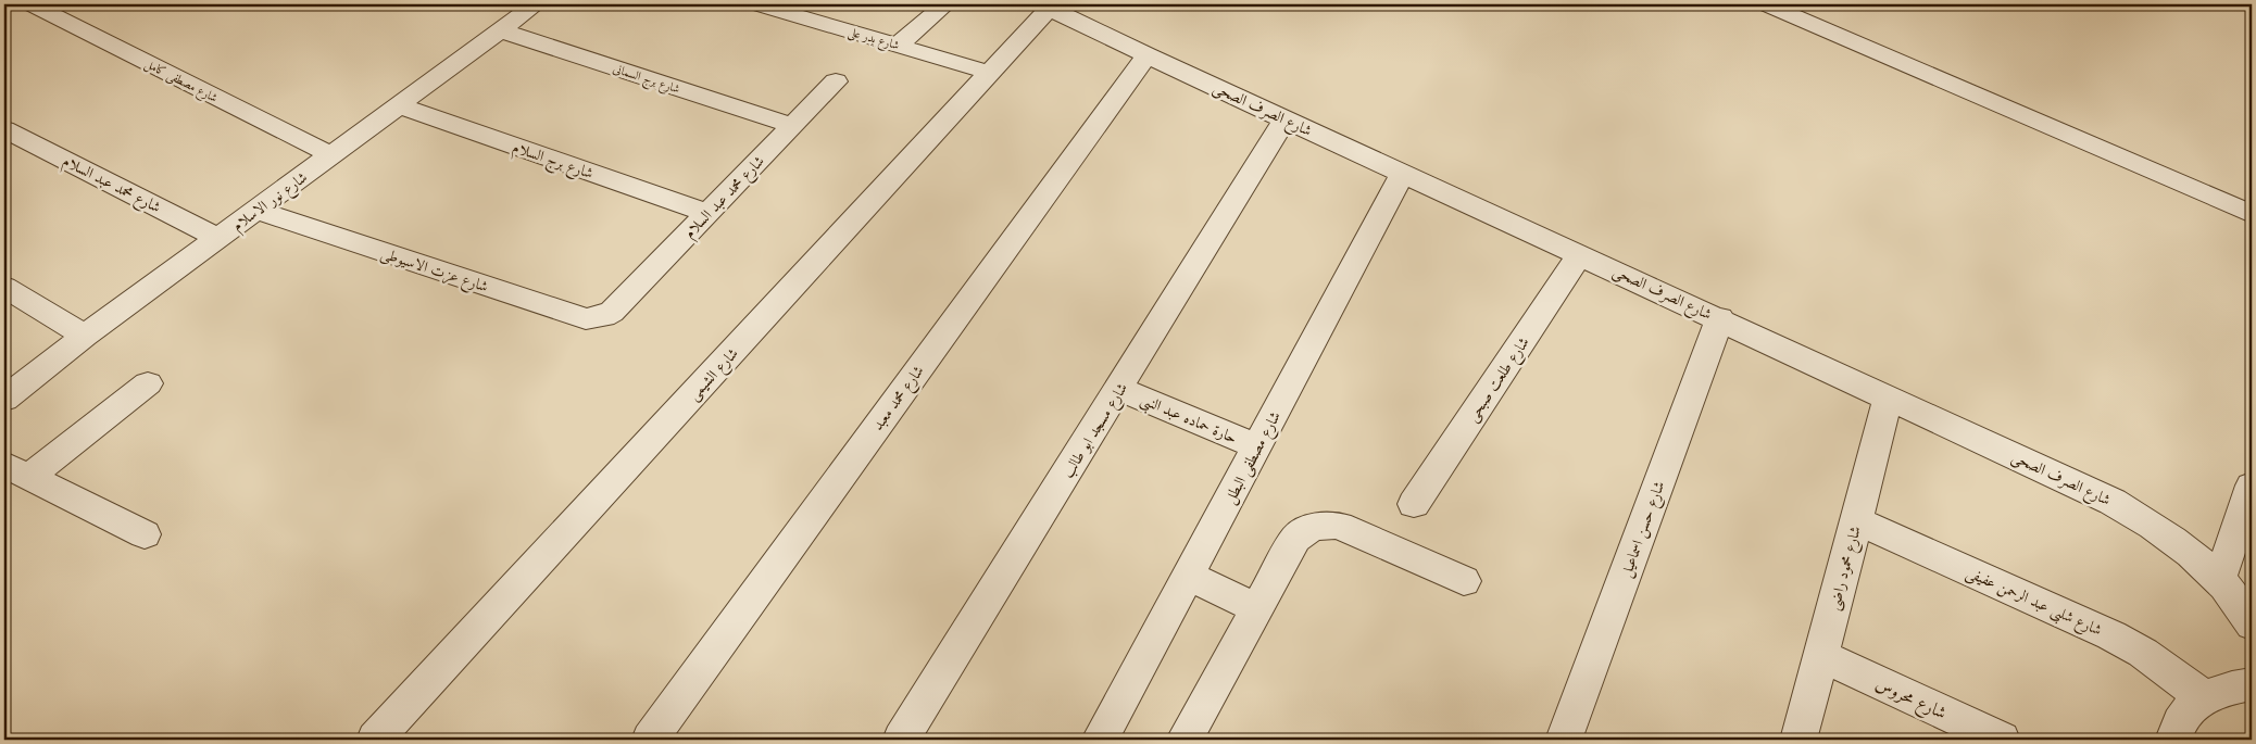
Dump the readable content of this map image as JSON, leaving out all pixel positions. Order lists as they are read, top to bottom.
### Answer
{
  "streets": {
    "street": [
      "شارع بدر على",
      "شارع برج السمانى",
      "شارع مصطفى كامل",
      "شارع الصرف الصحى",
      "شارع برج السلام",
      "شارع محمد عبد السلام",
      "شارع نور الاسلام",
      "شارع عزت الاسيوطى",
      "شارع الشيمى",
      "شارع طلعت صبحى",
      "شارع محمد معبد",
      "حارة حماده عبد النبى",
      "شارع مسجد ابو طالب",
      "شارع مصطفى البطل",
      "شارع حسن اسماعيل",
      "شارع محمود راضى",
      "شارع شلبى عبد الرحمن عفيفى",
      "شارع محروس"
    ]
  },
  "crossings": [
    ["شارع بدر على", "شارع الشيمى"],
    ["شارع برج السمانى", "شارع محمد عبد السلام"],
    ["شارع برج السمانى", "شارع نور الاسلام"],
    ["شارع مصطفى كامل", "شارع نور الاسلام"],
    ["شارع الصرف الصحى", "شارع الشيمى"],
    ["شارع الصرف الصحى", "شارع طلعت صبحى"],
    ["شارع الصرف الصحى", "شارع محمد معبد"],
    ["شارع الصرف الصحى", "شارع مسجد ابو طالب"],
    ["شارع الصرف الصحى", "شارع مصطفى البطل"],
    ["شارع الصرف الصحى", "شارع حسن اسماعيل"],
    ["شارع الصرف الصحى", "شارع محمود راضى"],
    ["شارع برج السلام", "شارع محمد عبد السلام"],
    ["شارع برج السلام", "شارع نور الاسلام"],
    ["شارع محمد عبد السلام", "شارع نور الاسلام"],
    ["شارع محمد عبد السلام", "شارع عزت الاسيوطى"],
    ["شارع نور الاسلام", "شارع عزت الاسيوطى"],
    ["حارة حماده عبد النبى", "شارع مسجد ابو طالب"],
    ["حارة حماده عبد النبى", "شارع مصطفى البطل"],
    ["شارع محمود راضى", "شارع شلبى عبد الرحمن عفيفى"],
    ["شارع محمود راضى", "شارع محروس"]
  ]
}
